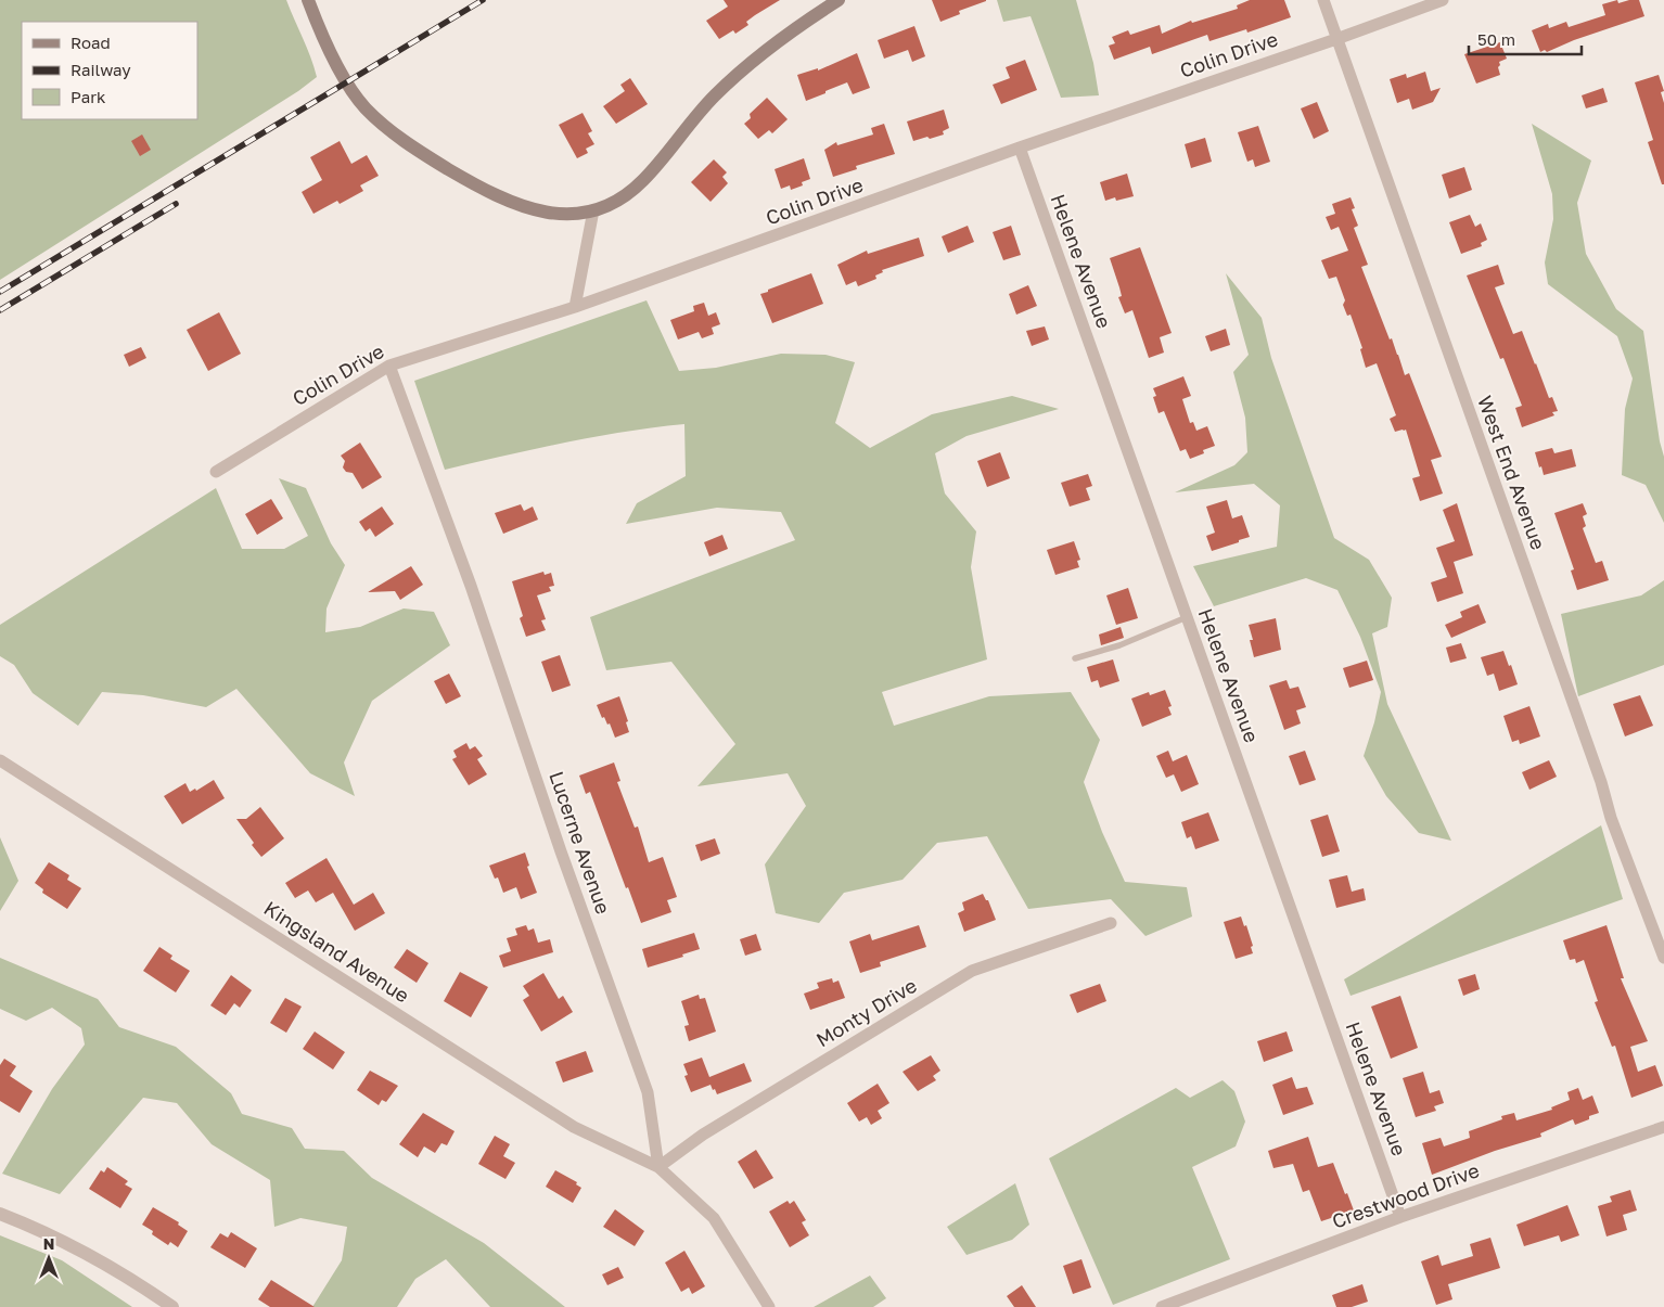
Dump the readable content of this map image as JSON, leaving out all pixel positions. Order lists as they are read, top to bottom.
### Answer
{
  "streets": {
    "street": [
      "Colin Drive",
      "Helene Avenue",
      "West End Avenue",
      "Lucerne Avenue",
      "Kingsland Avenue",
      "Monty Drive",
      "Crestwood Drive"
    ]
  },
  "crossings": [
    ["Colin Drive", "Helene Avenue"],
    ["Colin Drive", "West End Avenue"],
    ["Colin Drive", "Lucerne Avenue"],
    ["Helene Avenue", "Crestwood Drive"],
    ["Lucerne Avenue", "Kingsland Avenue"],
    ["Lucerne Avenue", "Monty Drive"],
    ["Kingsland Avenue", "Monty Drive"]
  ],
  "legend": ["Road", "Railway", "Park"],
  "scale_bar": "50 m",
  "north": "top"
}
